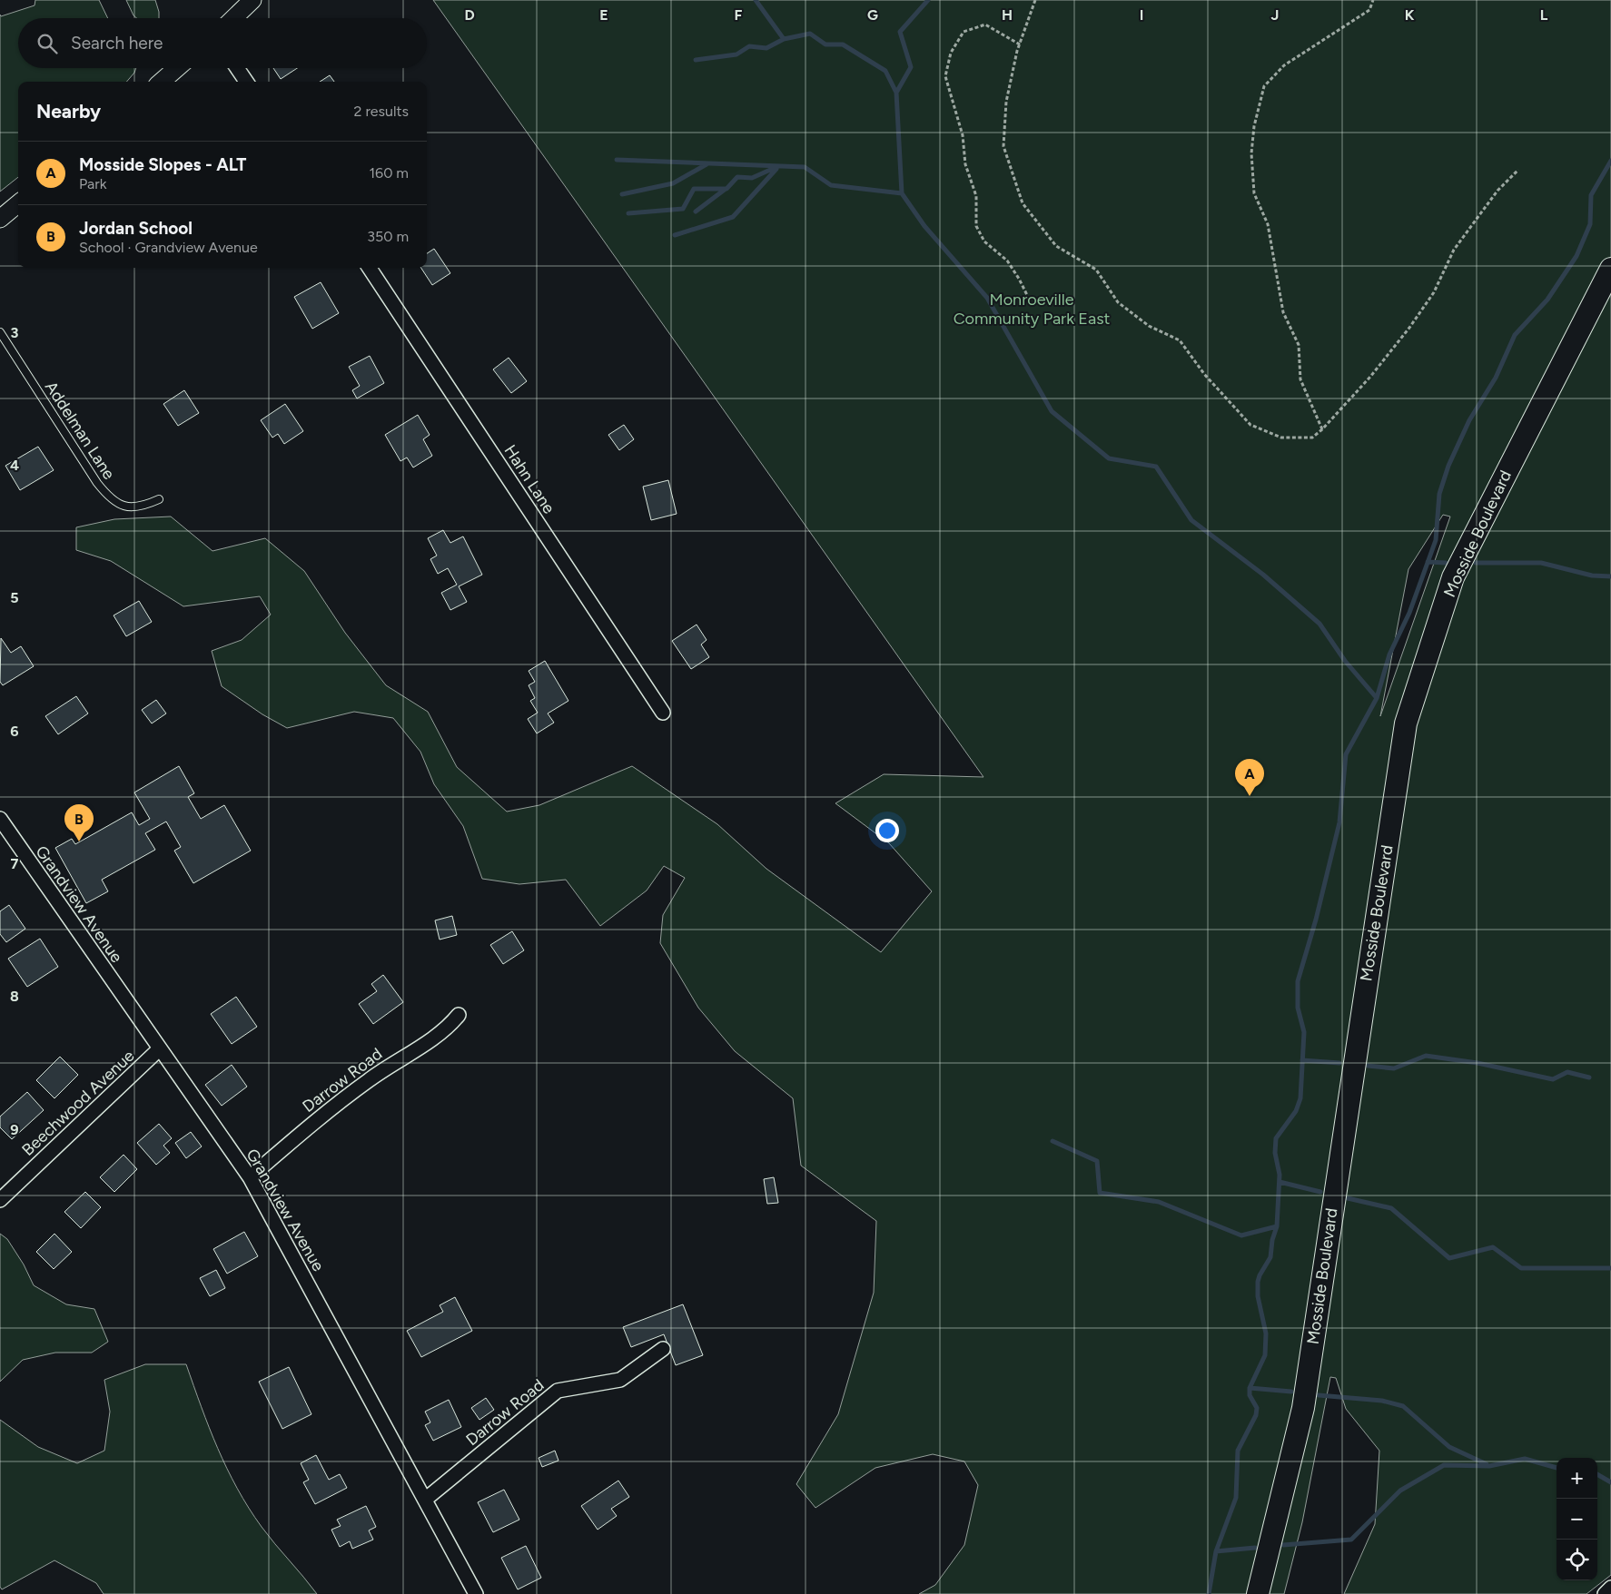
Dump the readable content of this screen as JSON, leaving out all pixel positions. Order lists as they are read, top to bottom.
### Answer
{
  "streets": {
    "main road": ["Mosside Boulevard"],
    "street": [
      "Hahn Lane",
      "Grandview Avenue",
      "Darrow Road",
      "Beechwood Avenue"
    ],
    "lane": ["Addelman Lane"]
  },
  "crossings": [
    ["Grandview Avenue", "Darrow Road"],
    ["Grandview Avenue", "Beechwood Avenue"]
  ],
  "parks": ["Monroeville Community Park East"],
  "page": {
    "search": "Search here",
    "heading": ["Nearby", "2 results"],
    "list": [
      {
        "mark": "A",
        "name": "Mosside Slopes - ALT",
        "note": "Park",
        "value": "160 m"
      },
      {
        "mark": "B",
        "name": "Jordan School",
        "note": "School · Grandview Avenue",
        "value": "350 m"
      }
    ],
    "pins": ["A", "B"],
    "map_buttons": ["+", "−"]
  },
  "grid": {
    "columns": [
      "D",
      "E",
      "F",
      "G",
      "H",
      "I",
      "J",
      "K",
      "L"
    ],
    "rows": [
      "3",
      "4",
      "5",
      "6",
      "7",
      "8",
      "9"
    ]
  }
}
